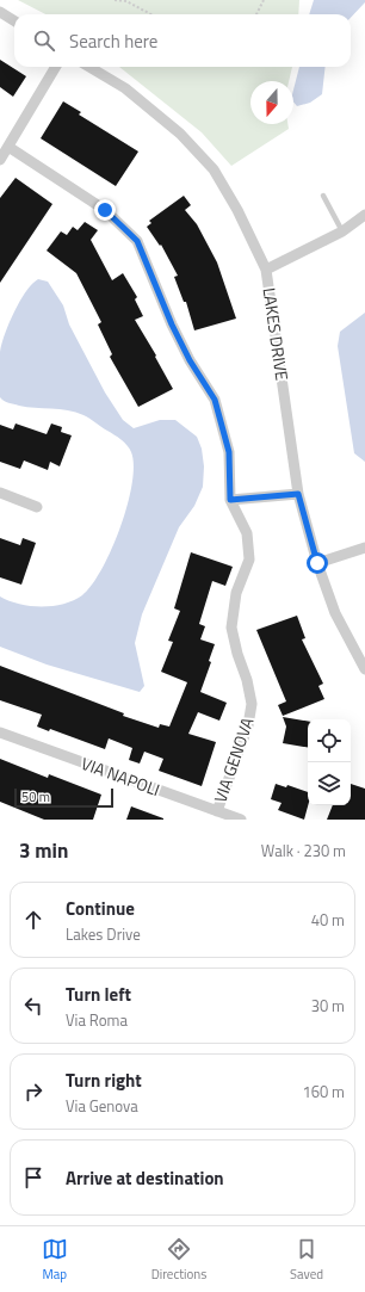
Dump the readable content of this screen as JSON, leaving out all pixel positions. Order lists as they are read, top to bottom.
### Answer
{
  "streets": {
    "street": ["LAKES DRIVE", "VIA GENOVA", "VIA NAPOLI"]
  },
  "crossings": [
    ["VIA GENOVA", "VIA NAPOLI"]
  ],
  "scale_bar": "50 m",
  "north": "bottom",
  "page": {
    "search": "Search here",
    "scale": "50 m",
    "heading": ["3 min", "Walk · 230 m"],
    "list": [
      ["Continue", "Lakes Drive", "40 m"],
      ["Turn left", "Via Roma", "30 m"],
      ["Turn right", "Via Genova", "160 m"],
      "Arrive at destination"
    ],
    "nav": ["Map", "Directions", "Saved"]
  }
}
